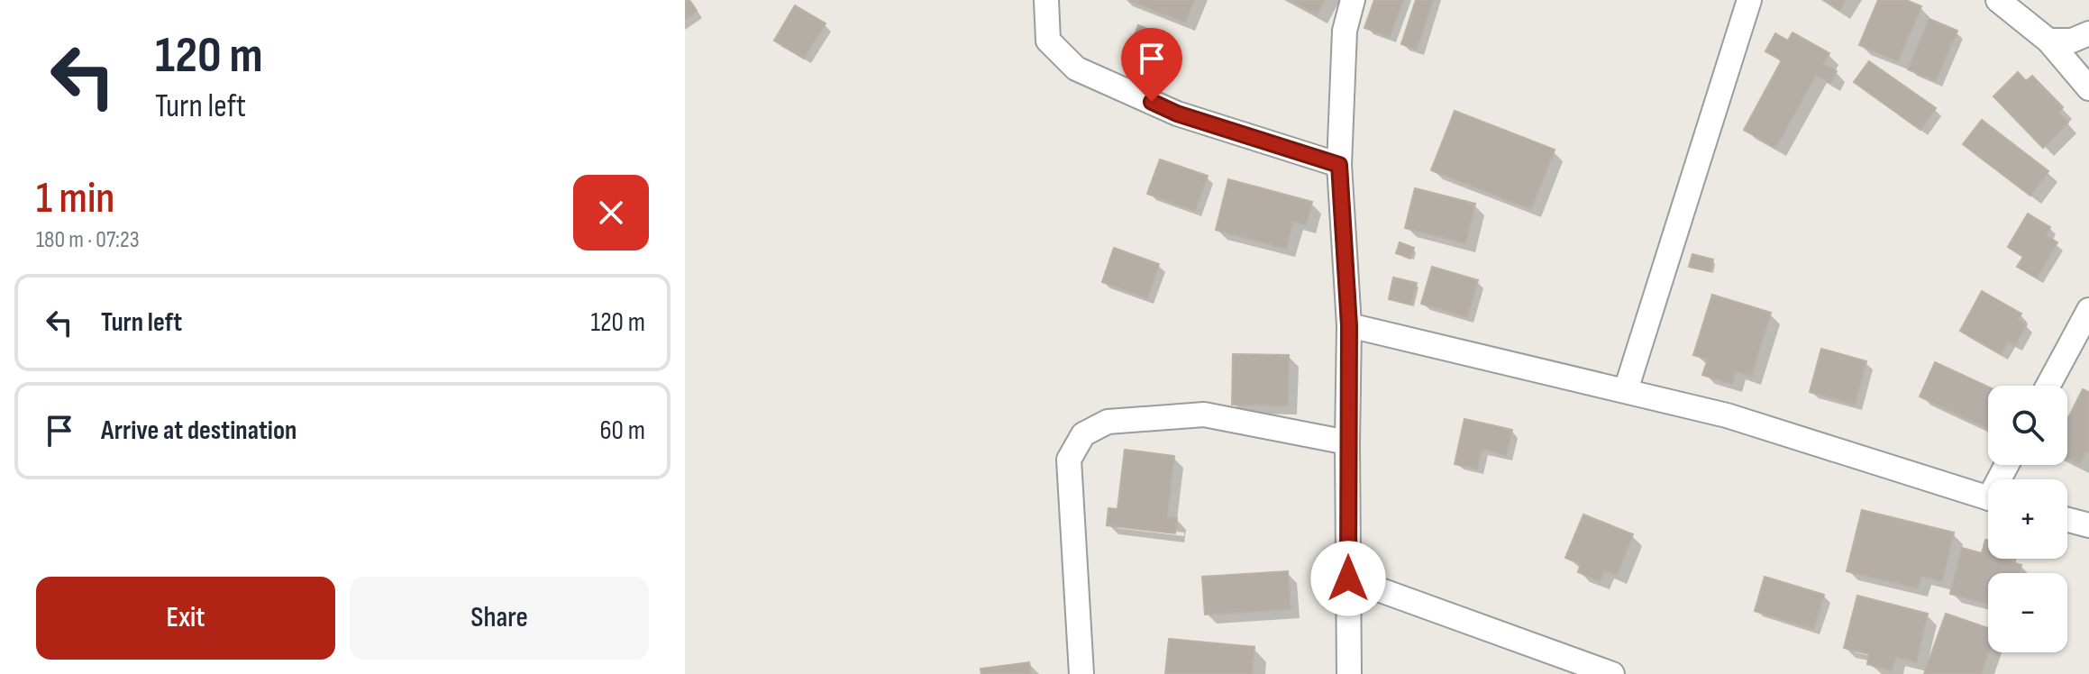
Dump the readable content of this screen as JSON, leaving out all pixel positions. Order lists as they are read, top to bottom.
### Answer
{
  "page": {
    "turn": ["120 m", "Turn left"],
    "heading": ["1 min", "180 m · 07:23"],
    "list": [
      {
        "name": "Turn left",
        "value": "120 m"
      },
      {
        "name": "Arrive at destination",
        "value": "60 m"
      }
    ],
    "map_buttons": ["+", "−"],
    "buttons": ["Exit", "Share"]
  }
}
